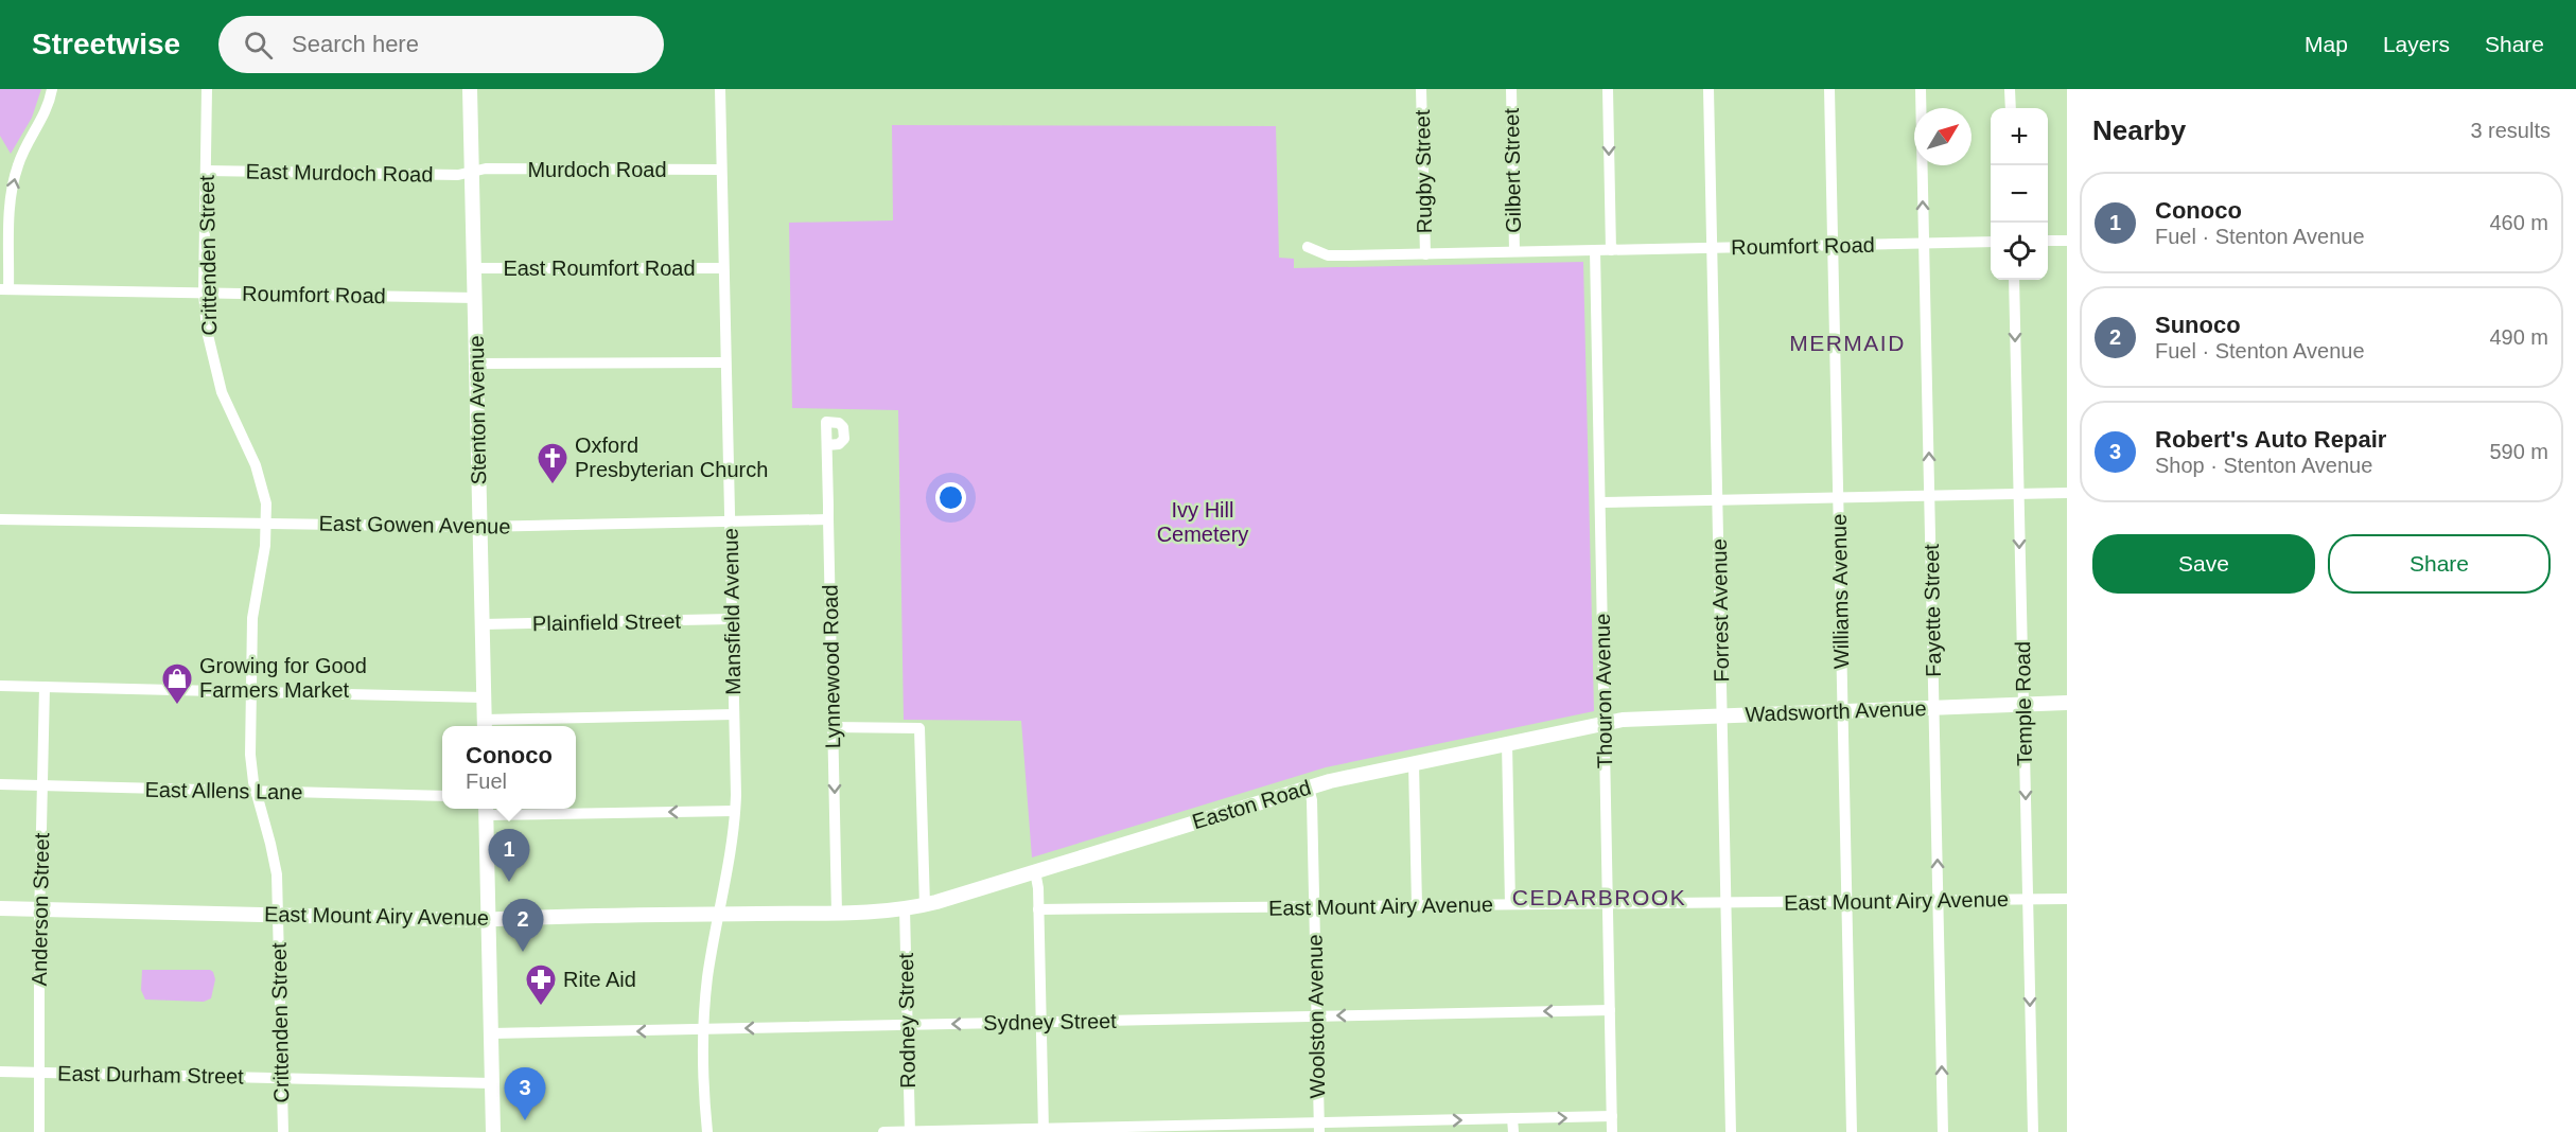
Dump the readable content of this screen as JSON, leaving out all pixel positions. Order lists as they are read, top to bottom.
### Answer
{
  "streets": {
    "main road": [
      "Stenton Avenue",
      "Wadsworth Avenue",
      "Easton Road",
      "East Mount Airy Avenue"
    ],
    "street": [
      "Murdoch Road",
      "Gilbert Street",
      "Rugby Street",
      "East Murdoch Road",
      "Roumfort Road",
      "Crittenden Street",
      "East Roumfort Road",
      "East Gowen Avenue",
      "Williams Avenue",
      "Forrest Avenue",
      "Fayette Street",
      "Mansfield Avenue",
      "Plainfield Street",
      "Lynnewood Road",
      "Thouron Avenue",
      "Temple Road",
      "East Allens Lane",
      "Anderson Street",
      "Woolston Avenue",
      "Rodney Street",
      "Sydney Street",
      "East Durham Street"
    ]
  },
  "crossings": [
    ["Murdoch Road", "East Murdoch Road"],
    ["Murdoch Road", "Stenton Avenue"],
    ["Murdoch Road", "Mansfield Avenue"],
    ["East Murdoch Road", "Crittenden Street"],
    ["East Murdoch Road", "Stenton Avenue"],
    ["Roumfort Road", "Crittenden Street"],
    ["Roumfort Road", "Stenton Avenue"],
    ["Roumfort Road", "Williams Avenue"],
    ["Roumfort Road", "Forrest Avenue"],
    ["Roumfort Road", "Fayette Street"],
    ["Crittenden Street", "East Gowen Avenue"],
    ["Crittenden Street", "East Allens Lane"],
    ["Crittenden Street", "East Mount Airy Avenue"],
    ["Crittenden Street", "East Durham Street"],
    ["East Roumfort Road", "Stenton Avenue"],
    ["East Roumfort Road", "Mansfield Avenue"],
    ["Stenton Avenue", "East Gowen Avenue"],
    ["Stenton Avenue", "Plainfield Street"],
    ["East Gowen Avenue", "Mansfield Avenue"],
    ["East Gowen Avenue", "Lynnewood Road"],
    ["Williams Avenue", "Wadsworth Avenue"],
    ["Williams Avenue", "East Mount Airy Avenue"],
    ["Forrest Avenue", "Wadsworth Avenue"],
    ["Forrest Avenue", "East Mount Airy Avenue"],
    ["Fayette Street", "Wadsworth Avenue"],
    ["Fayette Street", "East Mount Airy Avenue"],
    ["Mansfield Avenue", "Plainfield Street"],
    ["Mansfield Avenue", "East Mount Airy Avenue"],
    ["Mansfield Avenue", "Sydney Street"],
    ["Lynnewood Road", "East Mount Airy Avenue"],
    ["Thouron Avenue", "Wadsworth Avenue"],
    ["Thouron Avenue", "Easton Road"],
    ["Thouron Avenue", "East Mount Airy Avenue"],
    ["Thouron Avenue", "Sydney Street"],
    ["Temple Road", "Wadsworth Avenue"],
    ["Temple Road", "East Mount Airy Avenue"],
    ["Wadsworth Avenue", "Easton Road"],
    ["East Allens Lane", "Anderson Street"],
    ["Easton Road", "East Mount Airy Avenue"],
    ["Easton Road", "Woolston Avenue"],
    ["Easton Road", "Rodney Street"],
    ["East Mount Airy Avenue", "Anderson Street"],
    ["East Mount Airy Avenue", "Woolston Avenue"],
    ["East Mount Airy Avenue", "Rodney Street"],
    ["Anderson Street", "East Durham Street"],
    ["Woolston Avenue", "Sydney Street"],
    ["Rodney Street", "Sydney Street"]
  ],
  "one_way": ["Fayette Street", "Temple Road", "Sydney Street"],
  "districts": ["MERMAID", "CEDARBROOK"],
  "parks": ["Ivy Hill Cemetery"],
  "places": {
    "church": ["Oxford Presbyterian Church"],
    "shop": ["Growing for Good Farmers Market"],
    "pharmacy": ["Rite Aid"]
  },
  "north": "top right",
  "page": {
    "header": "Streetwise",
    "search": "Search here",
    "nav": ["Map", "Layers", "Share"],
    "heading": ["Nearby", "3 results"],
    "map_buttons": ["+", "−"],
    "list": [
      {
        "mark": "1",
        "name": "Conoco",
        "note": "Fuel · Stenton Avenue",
        "value": "460 m"
      },
      {
        "mark": "2",
        "name": "Sunoco",
        "note": "Fuel · Stenton Avenue",
        "value": "490 m"
      },
      {
        "mark": "3",
        "name": "Robert's Auto Repair",
        "note": "Shop · Stenton Avenue",
        "value": "590 m"
      }
    ],
    "buttons": ["Save", "Share"],
    "popup": ["Conoco", "Fuel"],
    "pins": ["1", "2", "3"]
  }
}
